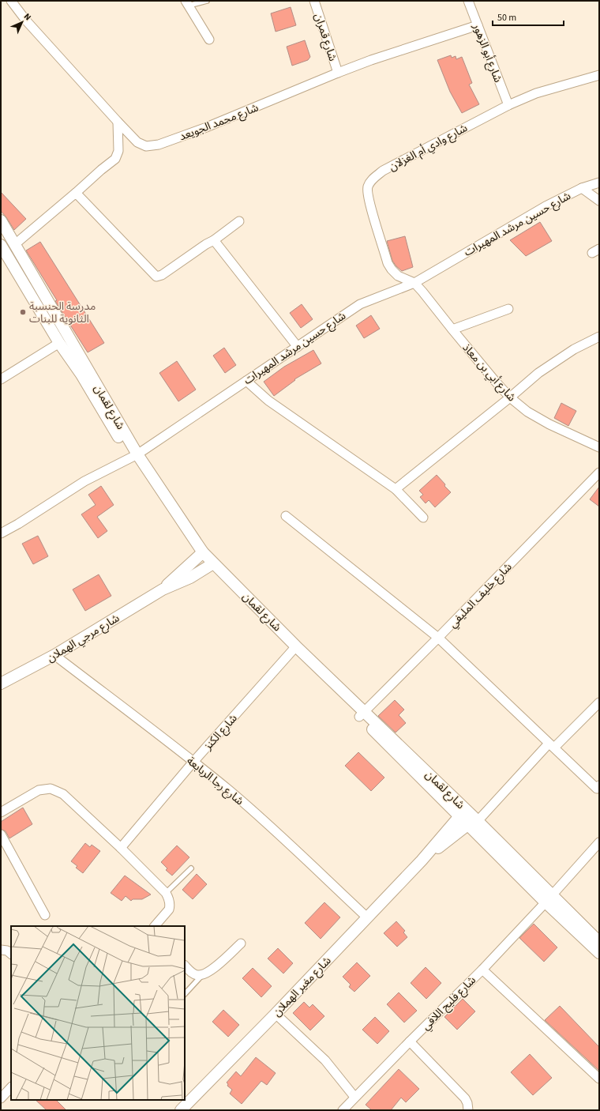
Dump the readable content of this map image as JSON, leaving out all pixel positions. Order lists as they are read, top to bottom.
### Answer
{
  "streets": {
    "street": [
      "شارع قمران",
      "شارع أبو الزهور",
      "شارع محمد الجويعد",
      "شارع وادي أم الغزلان",
      "شارع حسين مرشد المهيرات",
      "شارع أبي بن معاذ",
      "شارع لقمان",
      "شارع خليف المليفي",
      "شارع مرجي الهملان",
      "شارع الكنز",
      "شارع رجا الربابعة",
      "شارع مغير الهملان",
      "شارع فليح اللافي"
    ]
  },
  "crossings": [
    ["شارع قمران", "شارع محمد الجويعد"],
    ["شارع أبو الزهور", "شارع محمد الجويعد"],
    ["شارع أبو الزهور", "شارع وادي أم الغزلان"],
    ["شارع وادي أم الغزلان", "شارع حسين مرشد المهيرات"],
    ["شارع وادي أم الغزلان", "شارع أبي بن معاذ"],
    ["شارع حسين مرشد المهيرات", "شارع أبي بن معاذ"],
    ["شارع حسين مرشد المهيرات", "شارع لقمان"],
    ["شارع لقمان", "شارع خليف المليفي"],
    ["شارع لقمان", "شارع مرجي الهملان"],
    ["شارع لقمان", "شارع الكنز"],
    ["شارع لقمان", "شارع مغير الهملان"],
    ["شارع مرجي الهملان", "شارع رجا الربابعة"],
    ["شارع الكنز", "شارع رجا الربابعة"],
    ["شارع رجا الربابعة", "شارع مغير الهملان"]
  ],
  "places": ["مدرسة الحنسبة الثانوية للبنات"],
  "scale_bar": "50 m",
  "north": "top right"
}
